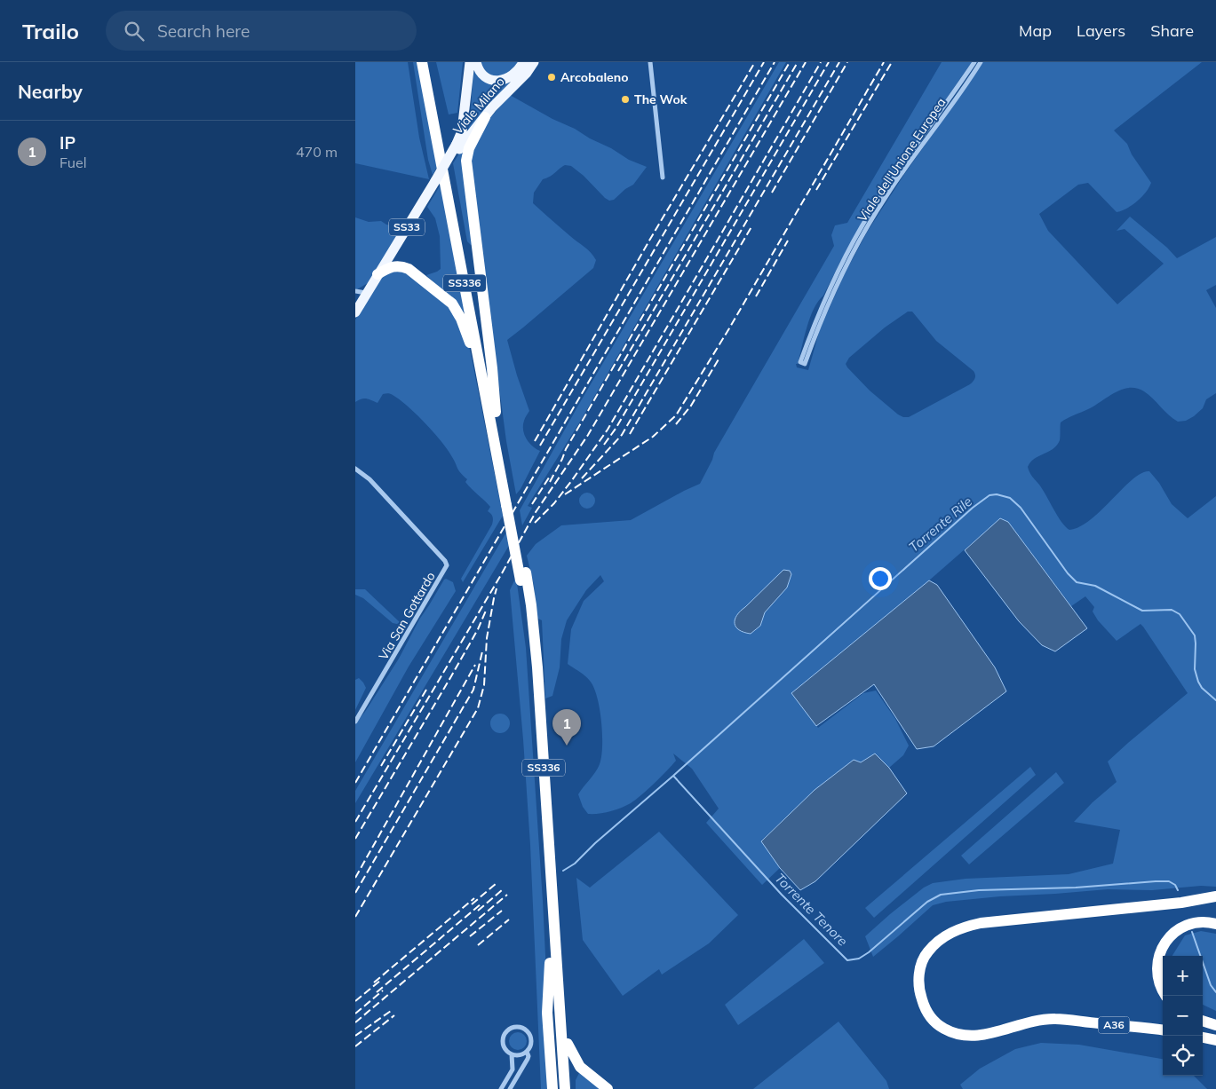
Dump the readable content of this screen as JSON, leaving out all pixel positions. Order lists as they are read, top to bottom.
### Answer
{
  "streets": {
    "highway": ["SS336", "A36"],
    "main road": ["Viale Milano", "SS33"],
    "street": ["Viale dell'Unione Europea", "Via San Gottardo"]
  },
  "crossings": [
    ["Viale Milano", "SS33"]
  ],
  "water": ["Torrente Rile", "Torrente Tenore"],
  "places": ["Arcobaleno", "The Wok"],
  "page": {
    "header": "Trailo",
    "search": "Search here",
    "nav": ["Map", "Layers", "Share"],
    "heading": "Nearby",
    "list": [
      {
        "mark": "1",
        "name": "IP",
        "note": "Fuel",
        "value": "470 m"
      }
    ],
    "pins": "1",
    "map_buttons": ["+", "−"]
  }
}
